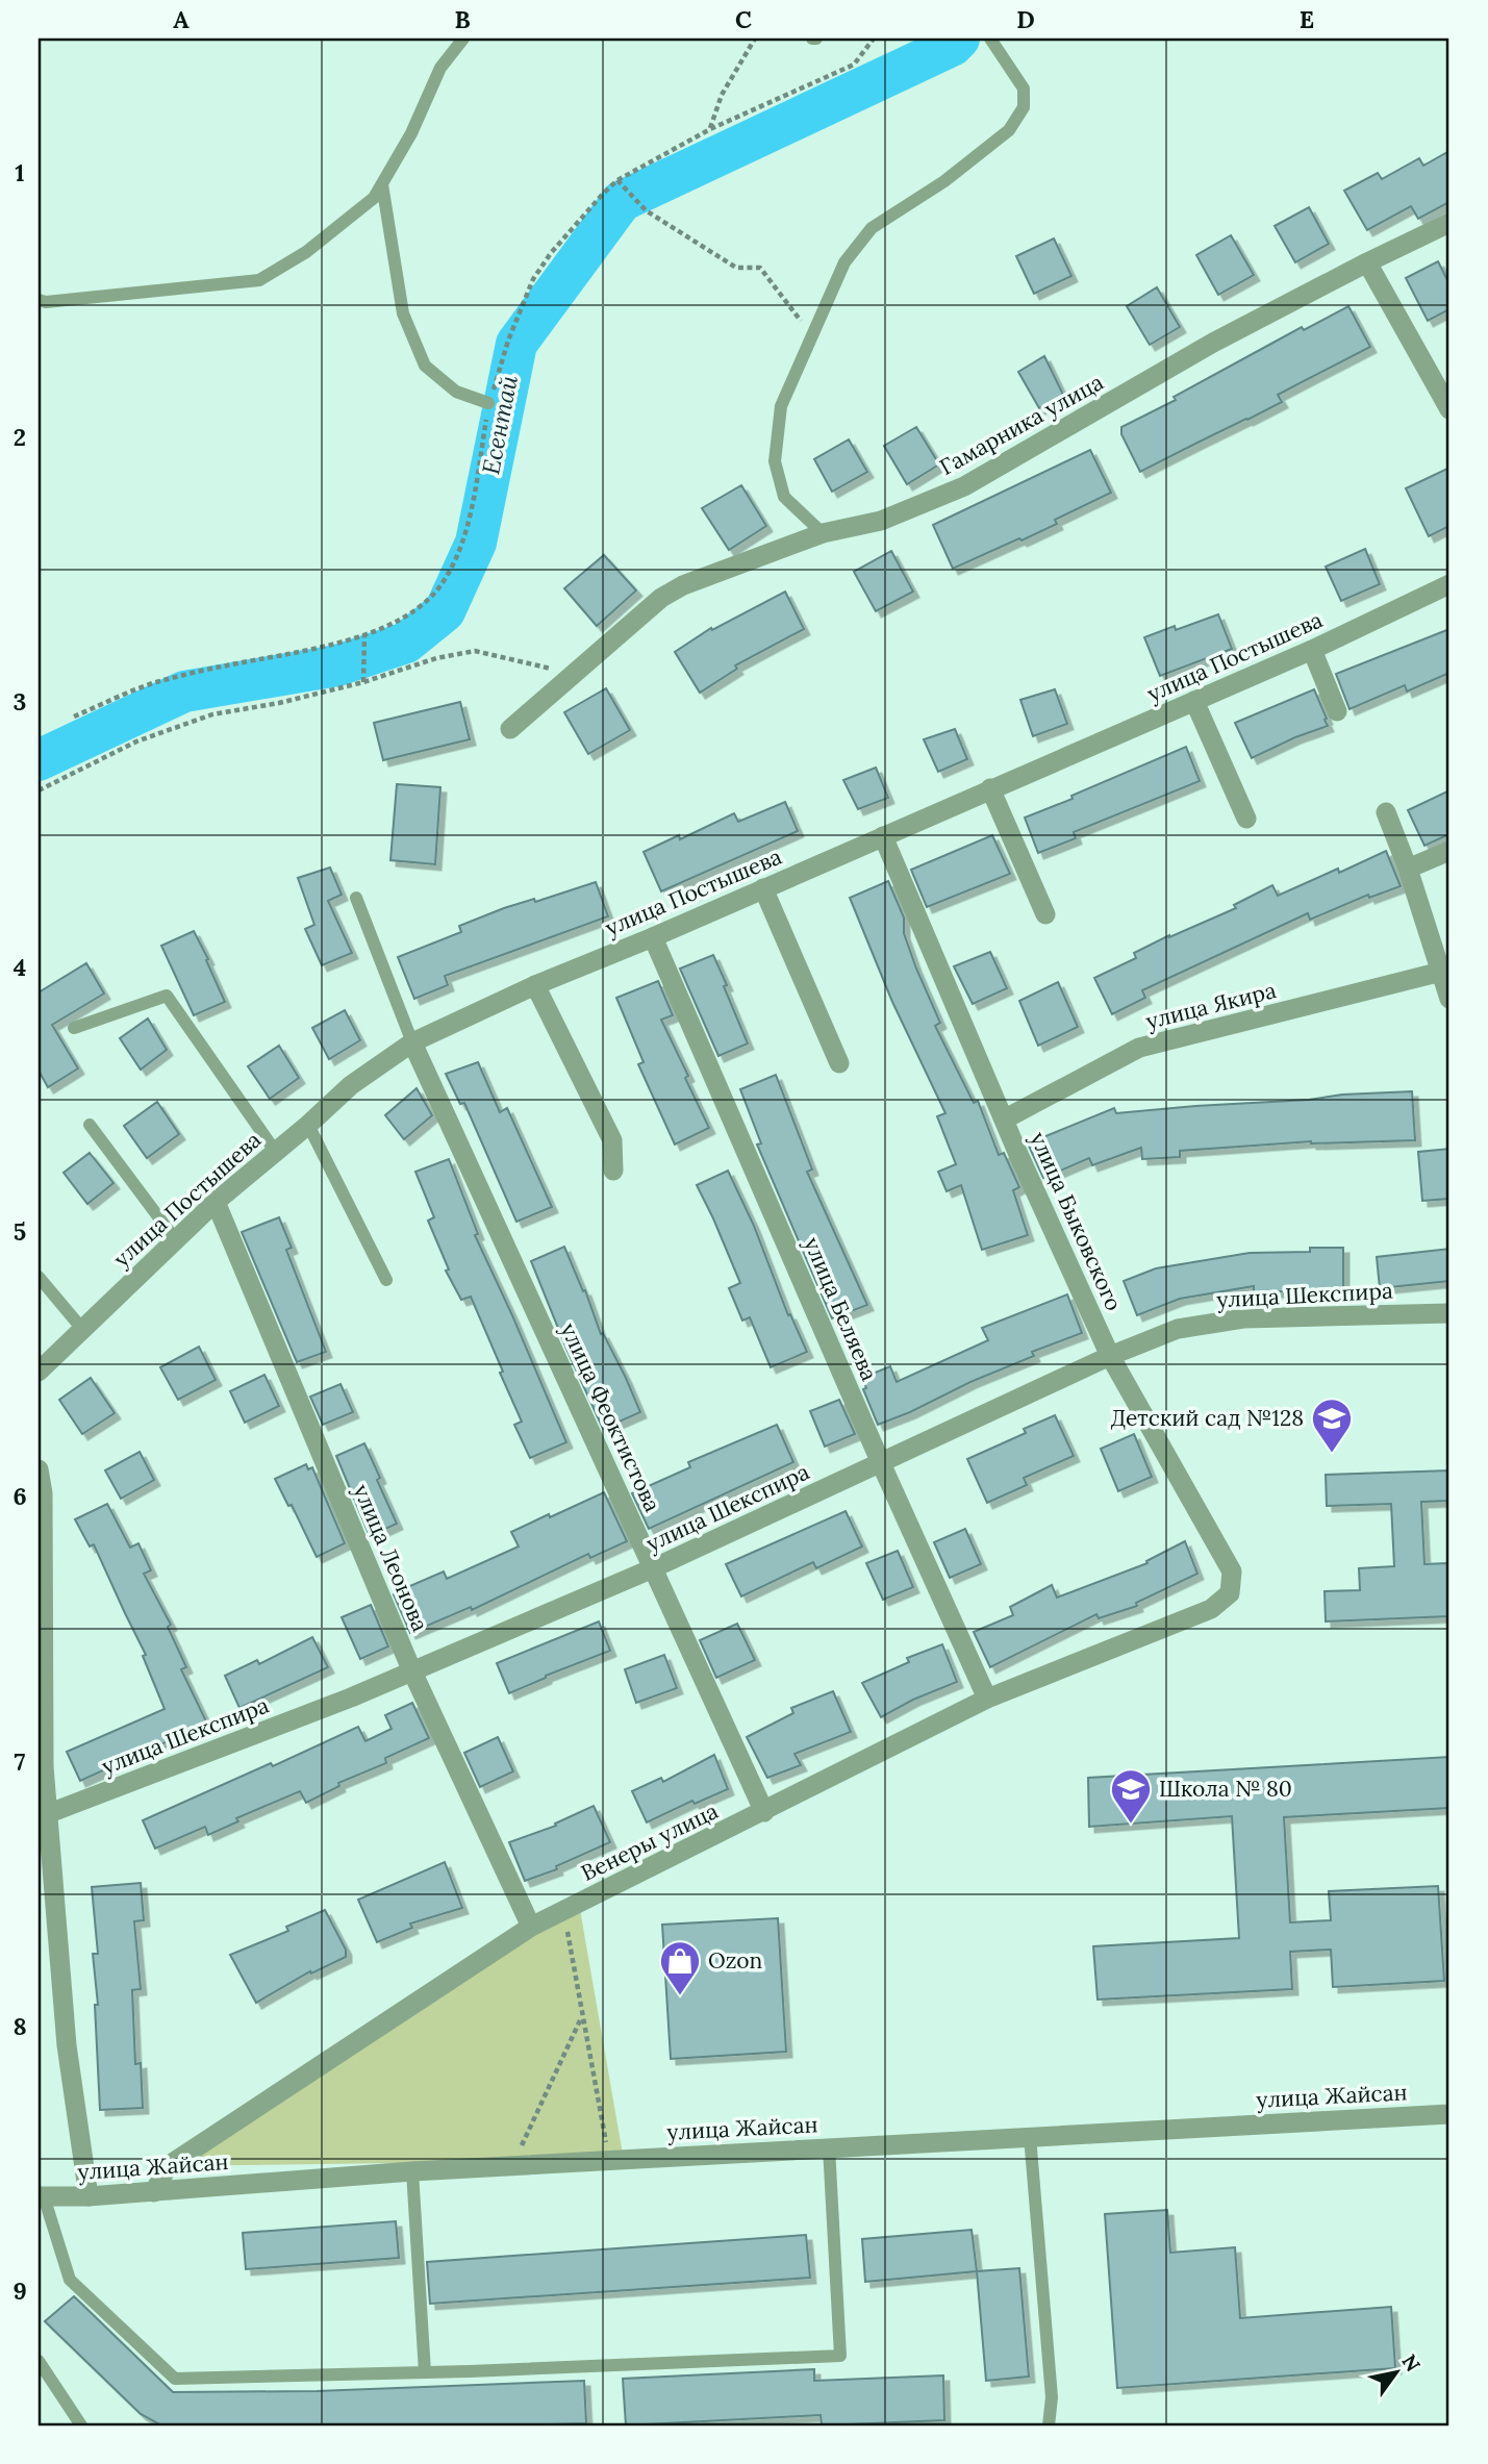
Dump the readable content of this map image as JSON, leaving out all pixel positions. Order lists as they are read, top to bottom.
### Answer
{
  "streets": {
    "street": [
      "Гамарника улица",
      "улица Постышева",
      "улица Якира",
      "улица Быковского",
      "улица Шекспира",
      "улица Беляева",
      "улица Феоктистова",
      "улица Леонова",
      "Венеры улица",
      "улица Жайсан"
    ]
  },
  "crossings": [
    ["улица Постышева", "улица Быковского"],
    ["улица Постышева", "улица Беляева"],
    ["улица Постышева", "улица Феоктистова"],
    ["улица Постышева", "улица Леонова"],
    ["улица Якира", "улица Быковского"],
    ["улица Быковского", "улица Шекспира"],
    ["улица Быковского", "Венеры улица"],
    ["улица Шекспира", "улица Беляева"],
    ["улица Шекспира", "улица Феоктистова"],
    ["улица Шекспира", "улица Леонова"],
    ["улица Беляева", "Венеры улица"],
    ["улица Феоктистова", "Венеры улица"],
    ["улица Леонова", "Венеры улица"],
    ["Венеры улица", "улица Жайсан"]
  ],
  "water": ["Есентай"],
  "places": {
    "school or university": ["Детский сад №128", "Школа № 80"],
    "shop": ["Ozon"]
  },
  "north": "top right",
  "grid": {
    "columns": [
      "A",
      "B",
      "C",
      "D",
      "E"
    ],
    "rows": [
      "1",
      "2",
      "3",
      "4",
      "5",
      "6",
      "7",
      "8",
      "9"
    ]
  }
}
